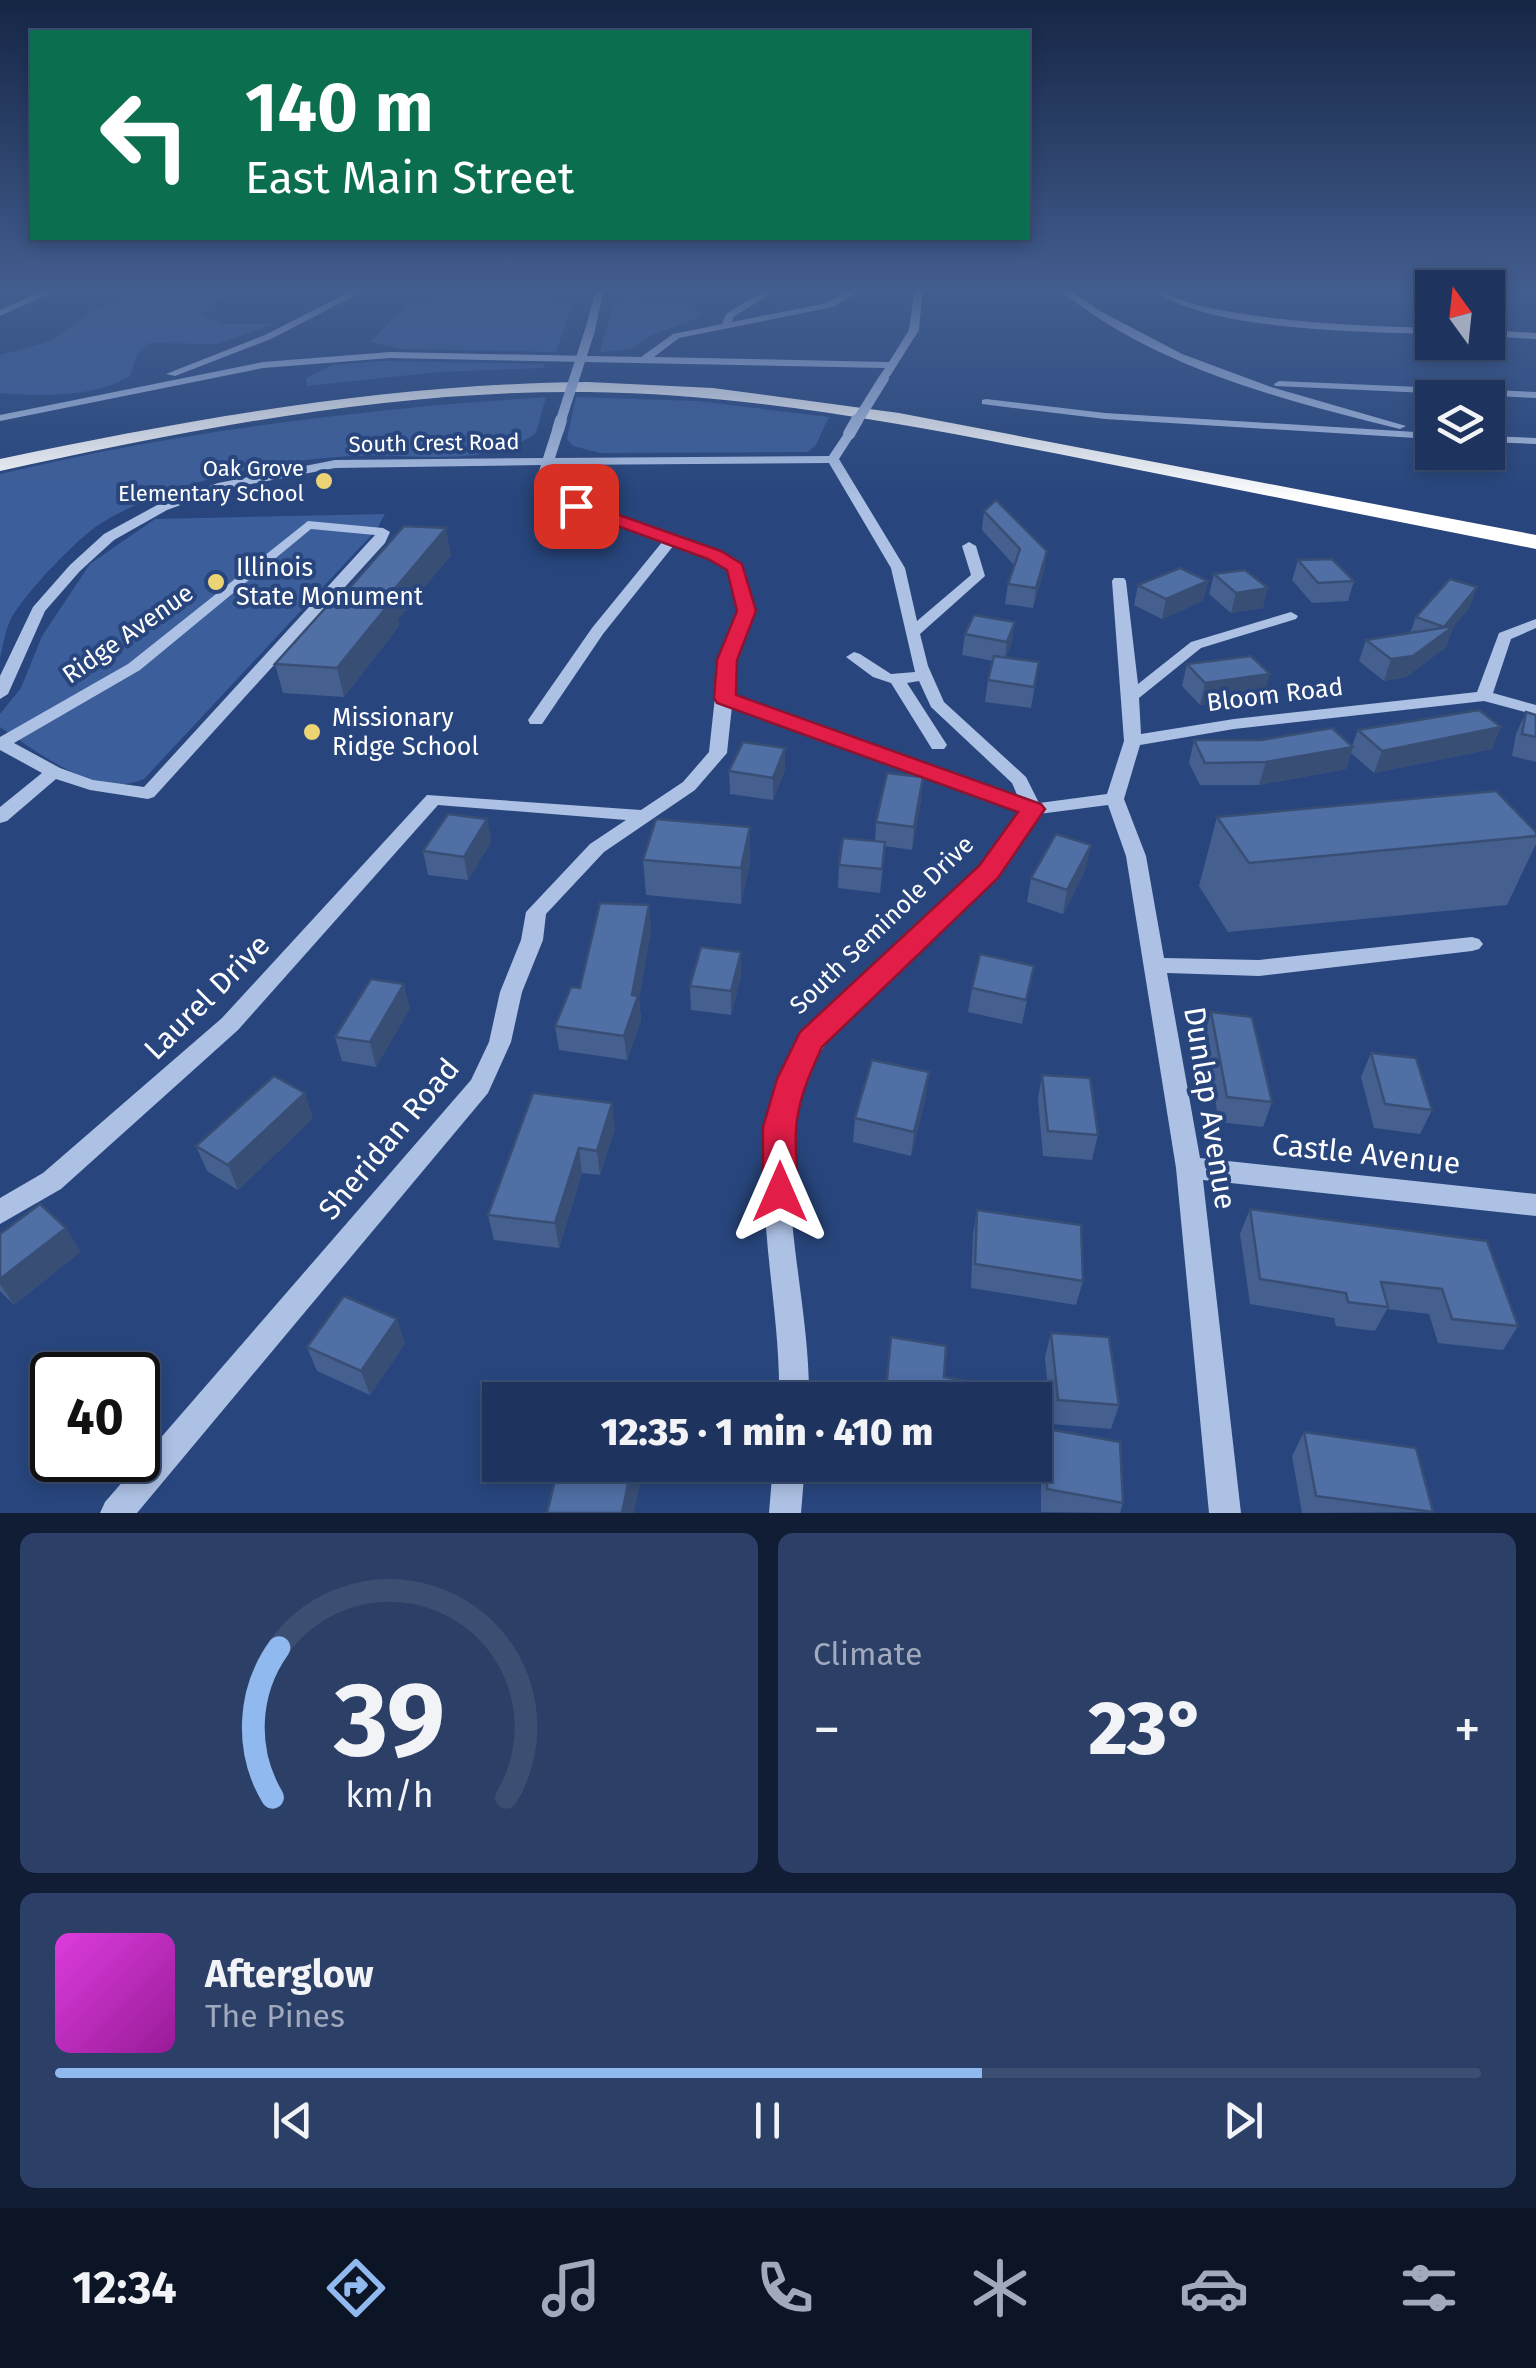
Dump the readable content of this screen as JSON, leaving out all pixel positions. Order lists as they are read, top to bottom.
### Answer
{
  "streets": {
    "street": [
      "South Crest Road",
      "Ridge Avenue",
      "Bloom Road",
      "South Seminole Drive",
      "Laurel Drive",
      "Dunlap Avenue",
      "Sheridan Road",
      "Castle Avenue"
    ]
  },
  "crossings": [
    ["South Crest Road", "Sheridan Road"],
    ["Laurel Drive", "Sheridan Road"],
    ["Dunlap Avenue", "Castle Avenue"]
  ],
  "places": ["Oak Grove Elementary School", "Illinois State Monument", "Missionary Ridge School"],
  "north": "top",
  "page": {
    "turn": ["140 m", "East Main Street"],
    "limit": "40",
    "trip": "12:35 · 1 min · 410 m",
    "tile": "Climate",
    "heat": ["−", "23°", "+"],
    "song": ["Afterglow", "The Pines"],
    "tabs": "12:34",
    "gauge": ["39", "km/h"]
  }
}
